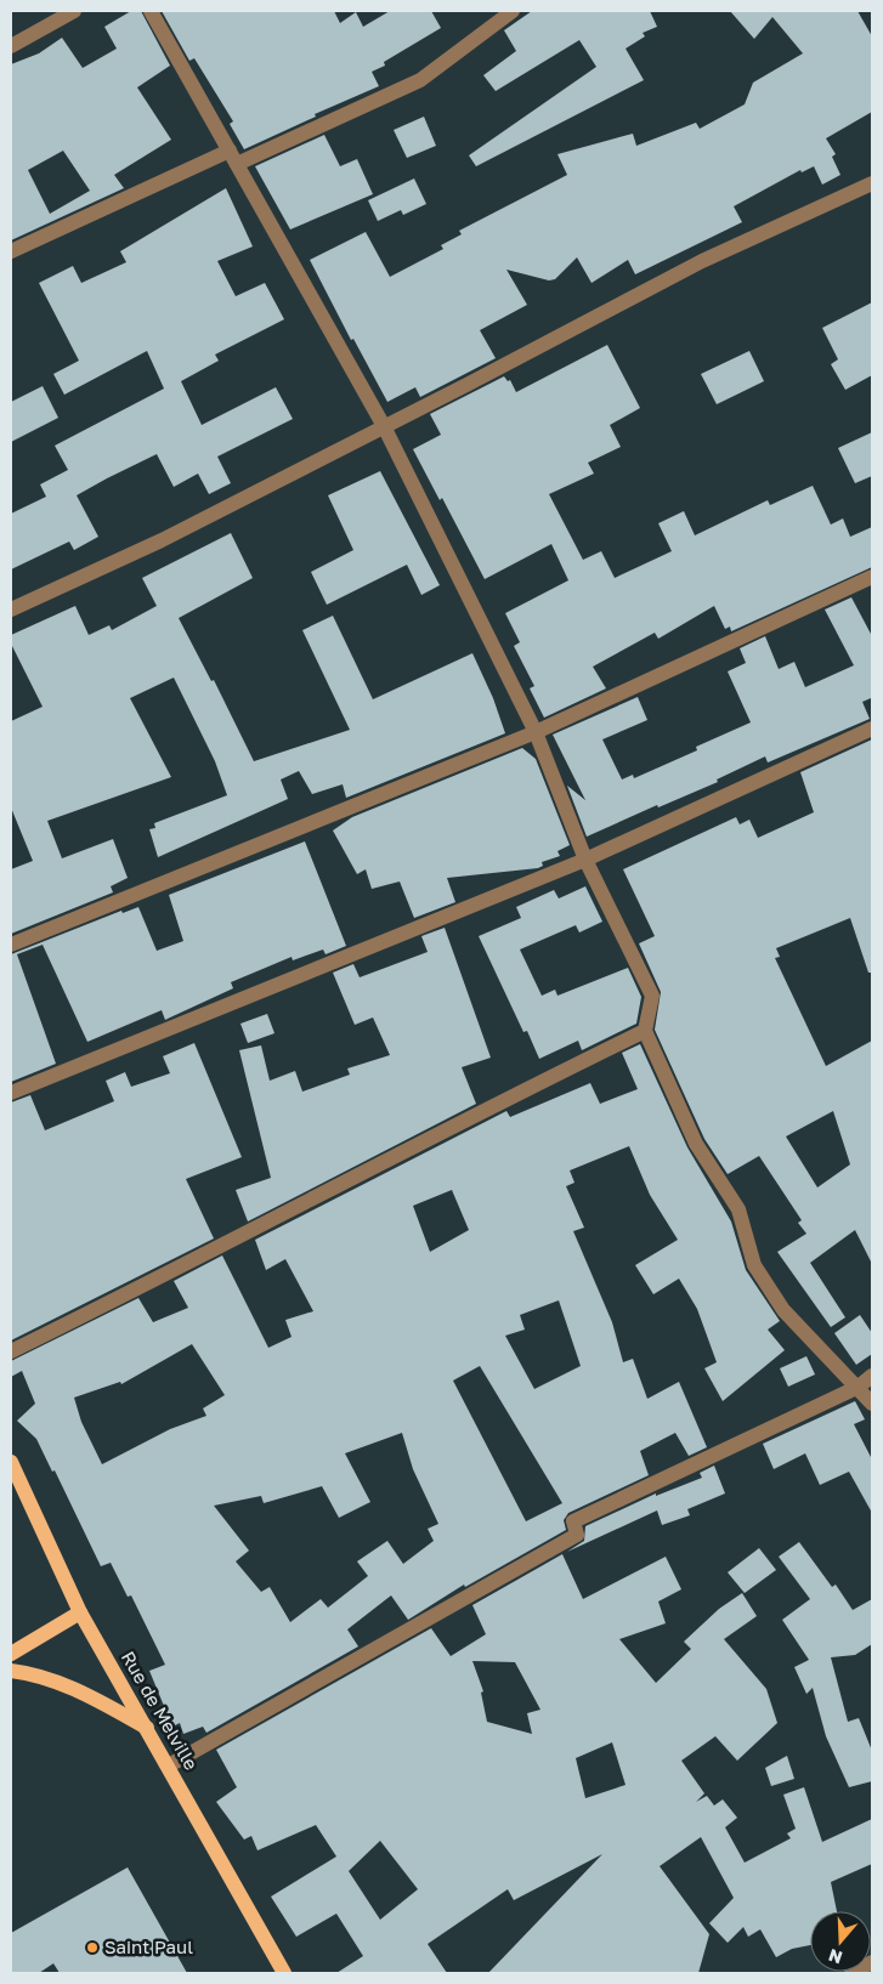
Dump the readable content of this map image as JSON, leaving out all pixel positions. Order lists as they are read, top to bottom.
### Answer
{
  "streets": {
    "main road": ["Rue de Melville"]
  },
  "places": ["Saint Paul"],
  "north": "bottom"
}
